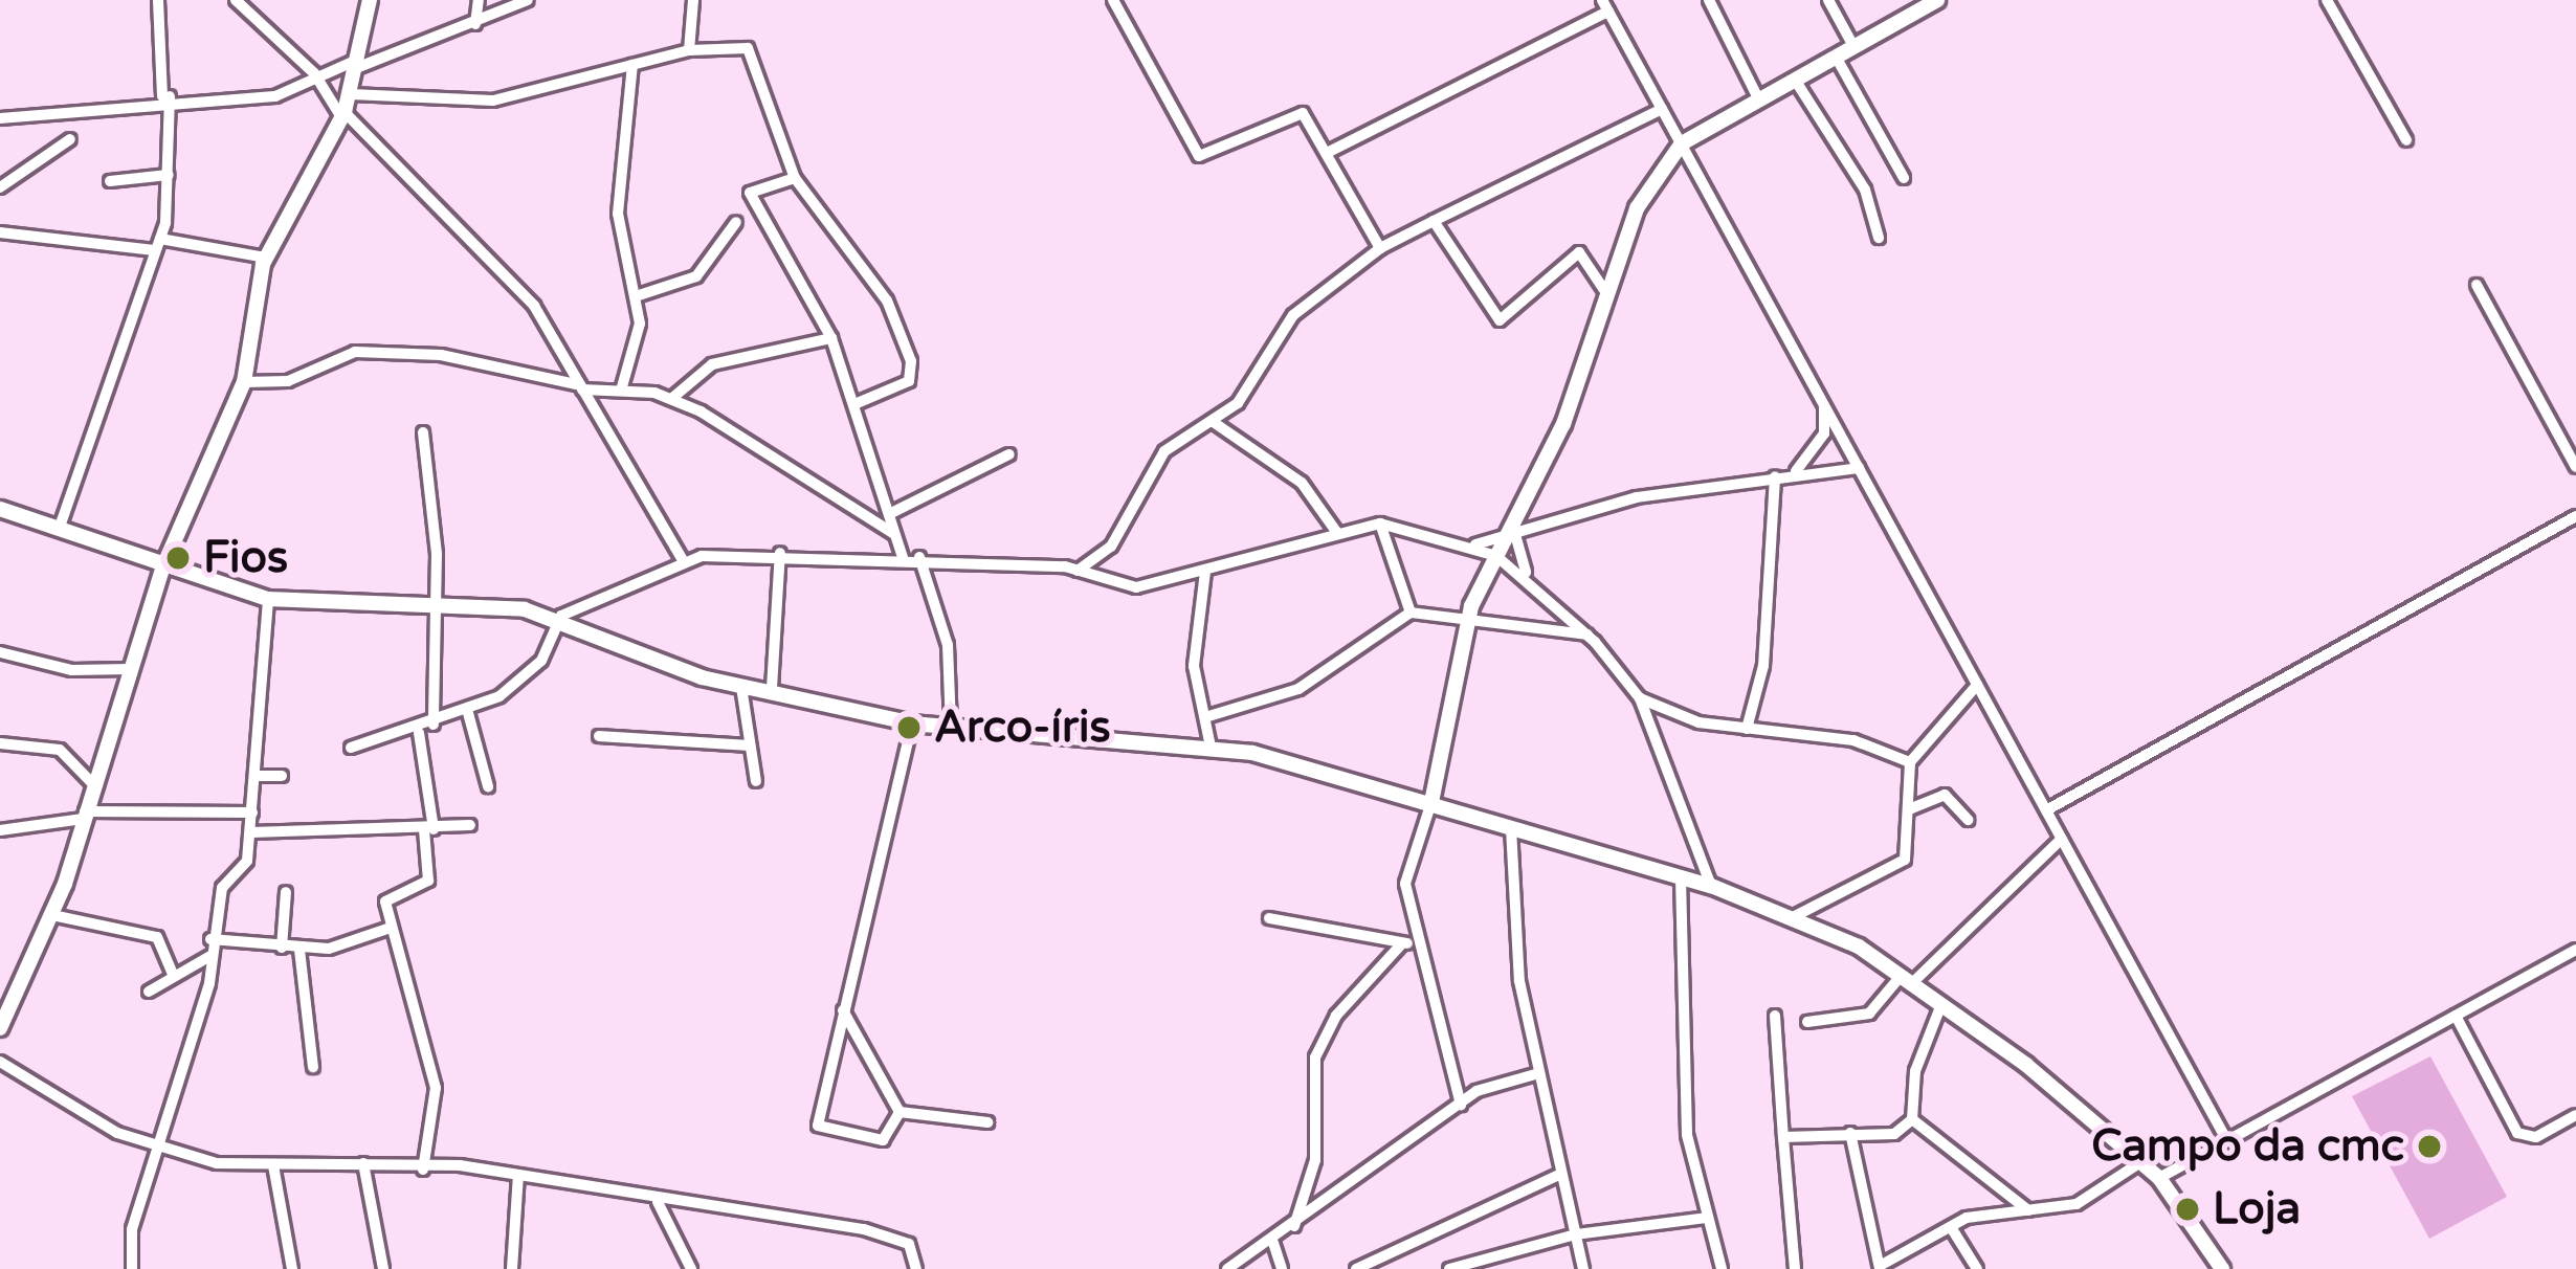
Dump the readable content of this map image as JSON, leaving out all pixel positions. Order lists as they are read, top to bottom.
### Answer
{
  "places": [
    "Fios",
    "Arco-íris",
    "Campo da cmc",
    "Loja"
  ]
}
